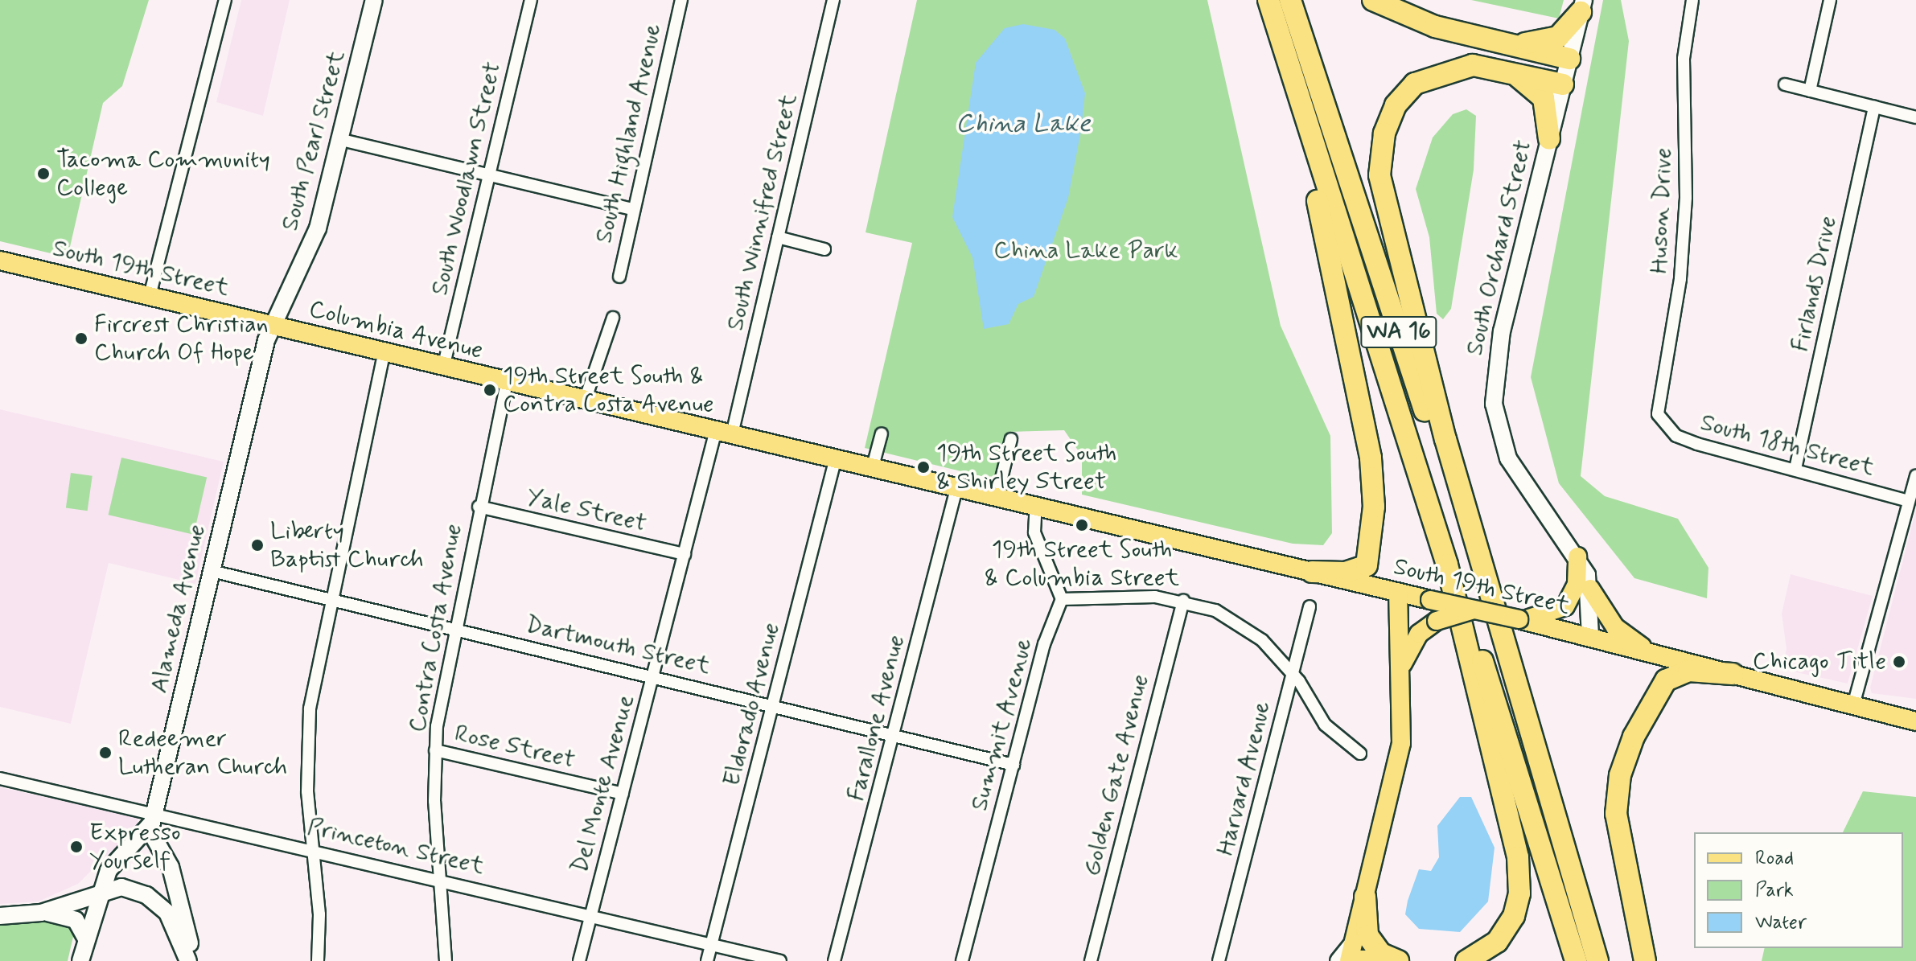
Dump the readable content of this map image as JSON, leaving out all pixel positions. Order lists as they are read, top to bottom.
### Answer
{
  "streets": {
    "highway": ["WA 16"],
    "main road": [
      "South Pearl Street",
      "South Orchard Street",
      "South 19th Street",
      "Columbia Avenue",
      "Alameda Avenue"
    ],
    "street": [
      "South Highland Avenue",
      "South Woodlawn Street",
      "Huson Drive",
      "South Winnifred Street",
      "Firlands Drive",
      "South 18th Street",
      "Yale Street",
      "Contra Costa Avenue",
      "Dartmouth Street",
      "Eldorado Avenue",
      "Farallone Avenue",
      "Summit Avenue",
      "Rose Street",
      "Golden Gate Avenue",
      "Harvard Avenue",
      "Del Monte Avenue",
      "Princeton Street"
    ]
  },
  "crossings": [
    ["South Pearl Street", "South 19th Street"],
    ["South Pearl Street", "Columbia Avenue"],
    ["South Pearl Street", "Alameda Avenue"],
    ["South Woodlawn Street", "Columbia Avenue"],
    ["Huson Drive", "South 18th Street"],
    ["South Winnifred Street", "Columbia Avenue"],
    ["South Winnifred Street", "Del Monte Avenue"],
    ["South Orchard Street", "South 19th Street"],
    ["South 19th Street", "Columbia Avenue"],
    ["South 19th Street", "Alameda Avenue"],
    ["Firlands Drive", "South 18th Street"],
    ["Columbia Avenue", "Alameda Avenue"],
    ["Columbia Avenue", "Contra Costa Avenue"],
    ["Columbia Avenue", "Eldorado Avenue"],
    ["Columbia Avenue", "Farallone Avenue"],
    ["Columbia Avenue", "Del Monte Avenue"],
    ["Yale Street", "Contra Costa Avenue"],
    ["Yale Street", "Del Monte Avenue"],
    ["Alameda Avenue", "Dartmouth Street"],
    ["Alameda Avenue", "Princeton Street"],
    ["Contra Costa Avenue", "Dartmouth Street"],
    ["Contra Costa Avenue", "Rose Street"],
    ["Contra Costa Avenue", "Princeton Street"],
    ["Dartmouth Street", "Eldorado Avenue"],
    ["Dartmouth Street", "Farallone Avenue"],
    ["Dartmouth Street", "Summit Avenue"],
    ["Dartmouth Street", "Del Monte Avenue"],
    ["Eldorado Avenue", "Princeton Street"],
    ["Rose Street", "Del Monte Avenue"],
    ["Del Monte Avenue", "Princeton Street"]
  ],
  "water": ["China Lake"],
  "parks": ["China Lake Park"],
  "places": [
    "Tacoma Community College",
    "Fircrest Christian Church Of Hope",
    "19th Street South & Contra Costa Avenue",
    "19th Street South & Shirley Street",
    "19th Street South & Columbia Street",
    "Liberty Baptist Church",
    "Chicago Title",
    "Redeemer Lutheran Church",
    "Expresso Yourself"
  ],
  "legend": ["Road", "Park", "Water"]
}
